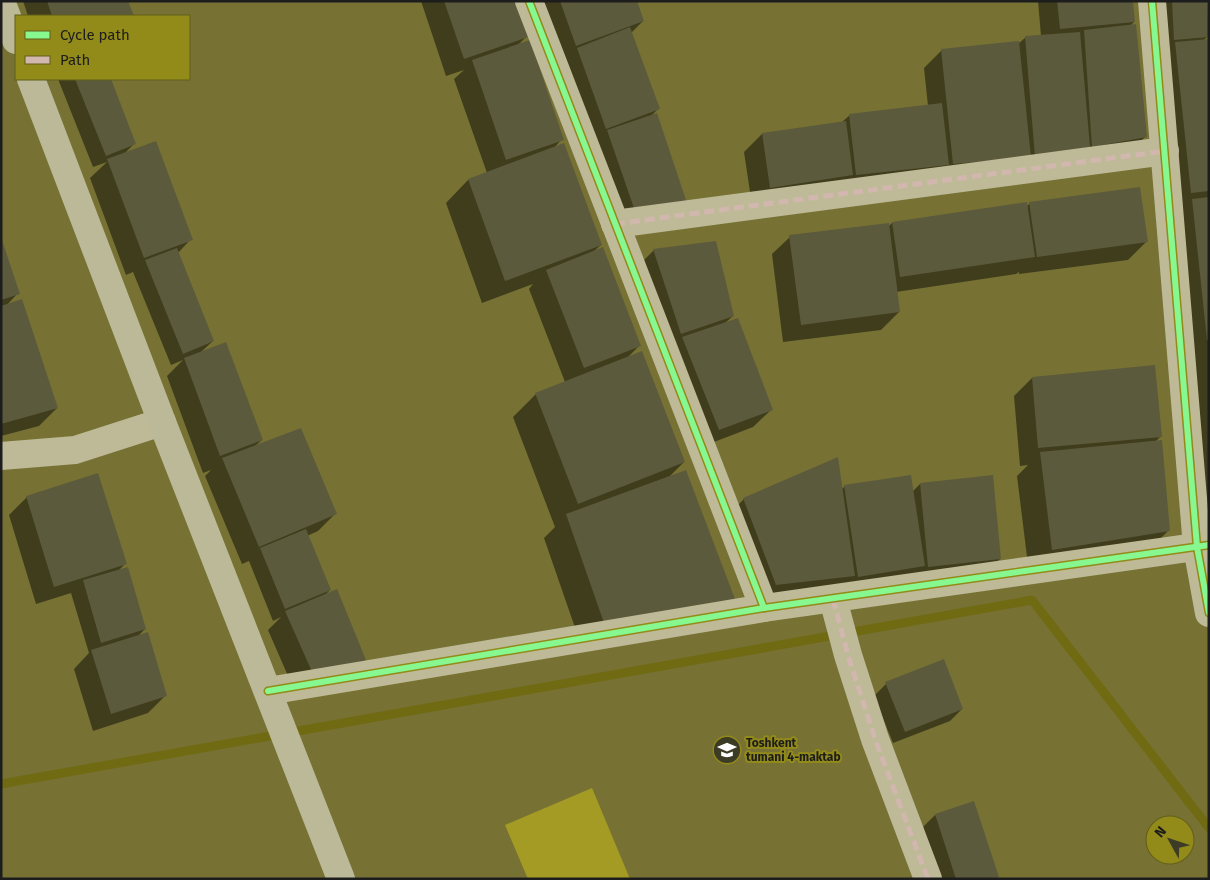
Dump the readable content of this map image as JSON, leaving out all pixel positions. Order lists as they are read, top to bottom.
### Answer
{
  "places": {
    "school or university": ["Toshkent tumani 4-maktab"]
  },
  "legend": ["Cycle path", "Path"],
  "north": "top left"
}
